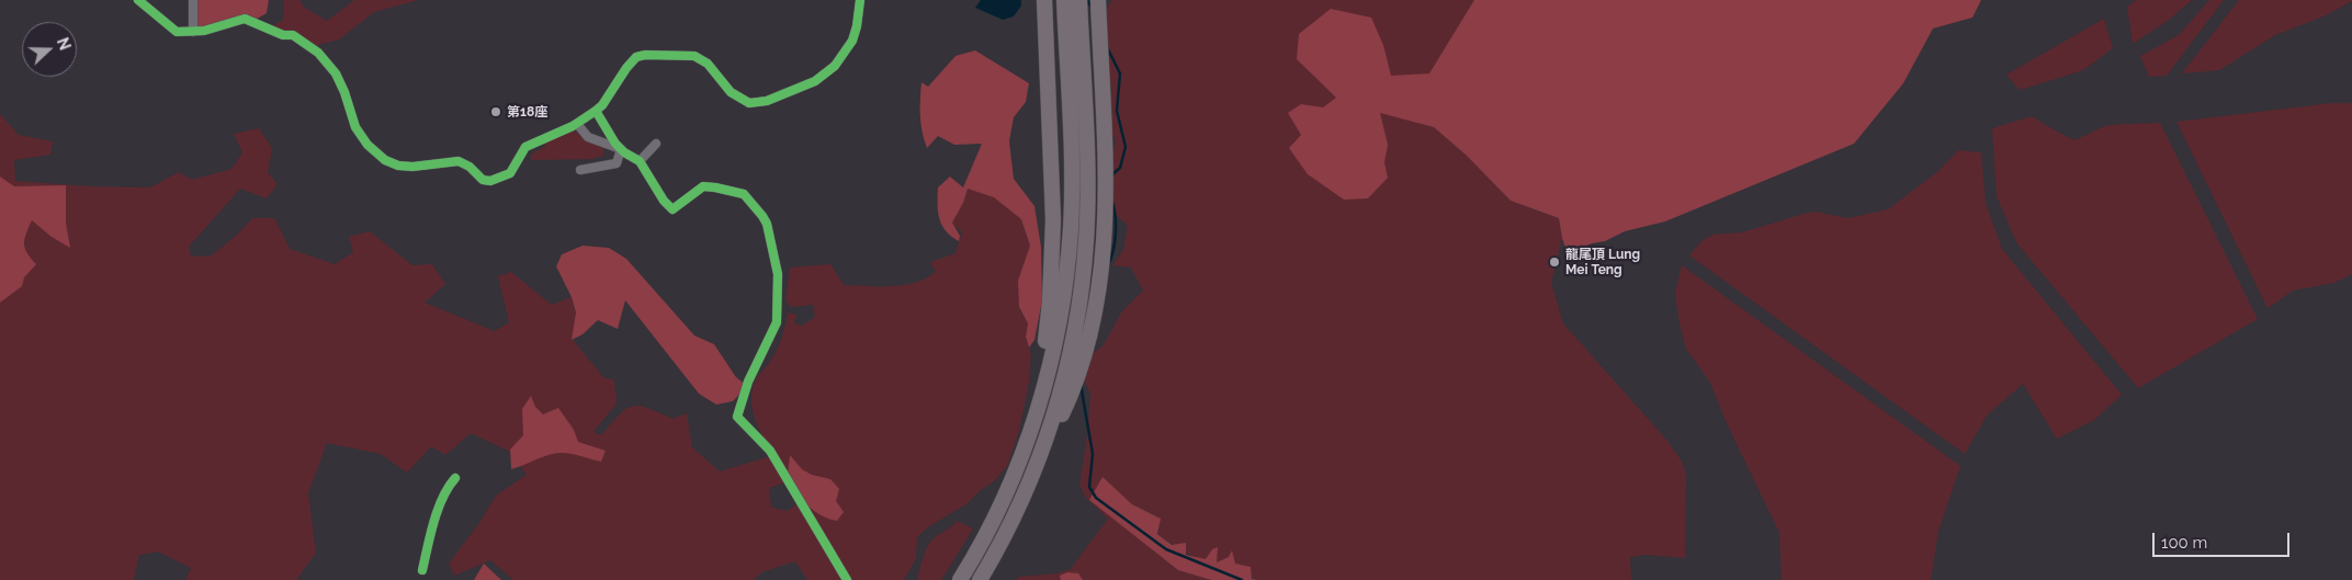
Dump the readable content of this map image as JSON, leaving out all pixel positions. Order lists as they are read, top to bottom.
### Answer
{
  "places": ["第18座", "龍尾頂 Lung Mei Teng"],
  "scale_bar": "100 m",
  "north": "right"
}
